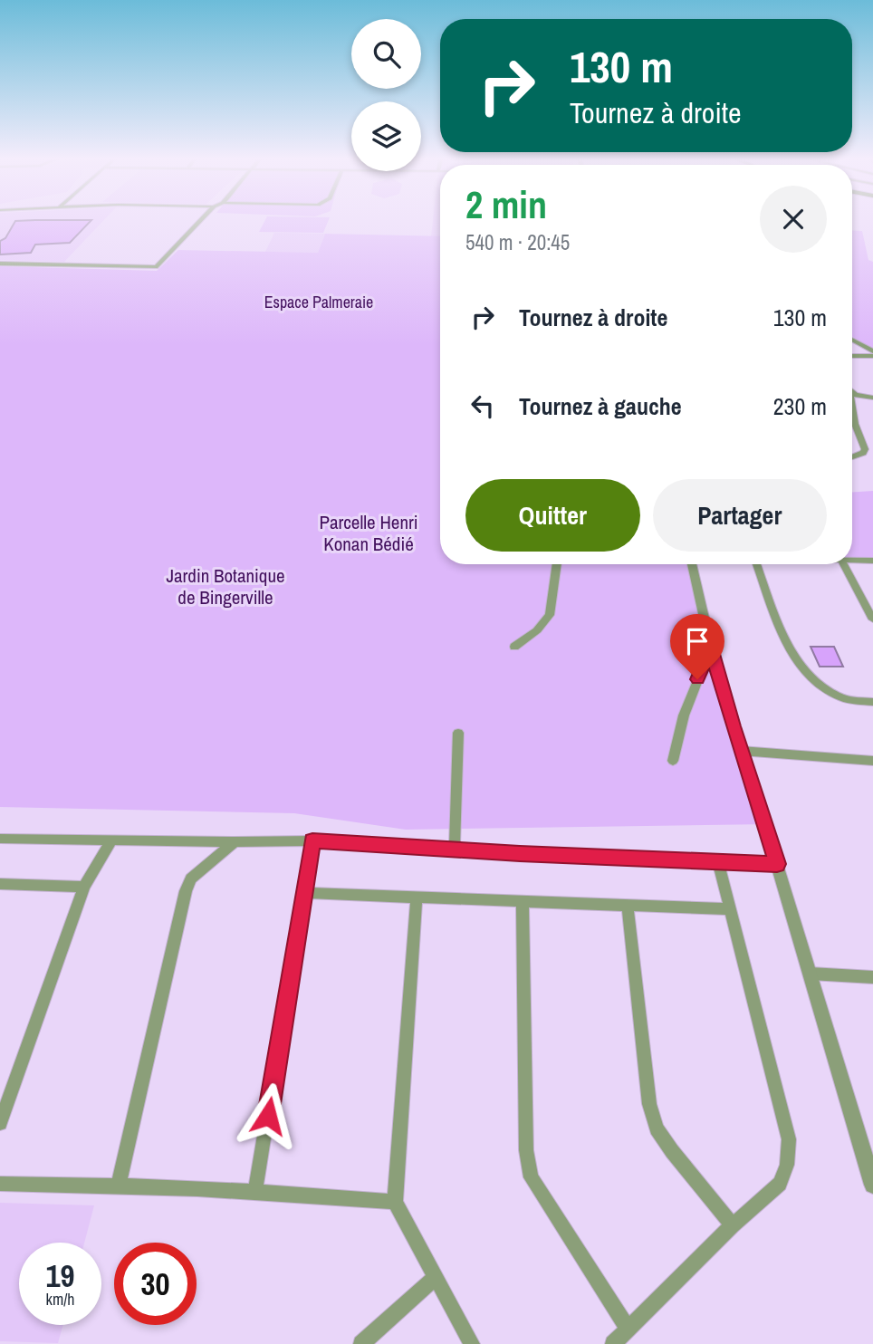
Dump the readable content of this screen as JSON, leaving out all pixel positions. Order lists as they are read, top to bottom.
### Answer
{
  "parks": ["Espace Palmeraie", "Parcelle Henri Konan Bédié", "Jardin Botanique de Bingerville"],
  "page": {
    "turn": ["130 m", "Tournez à droite"],
    "heading": ["2 min", "540 m · 20:45"],
    "list": [
      {
        "name": "Tournez à droite",
        "value": "130 m"
      },
      {
        "name": "Tournez à gauche",
        "value": "230 m"
      }
    ],
    "buttons": ["Quitter", "Partager"],
    "speed": "19 km/h",
    "limit": "30"
  }
}
